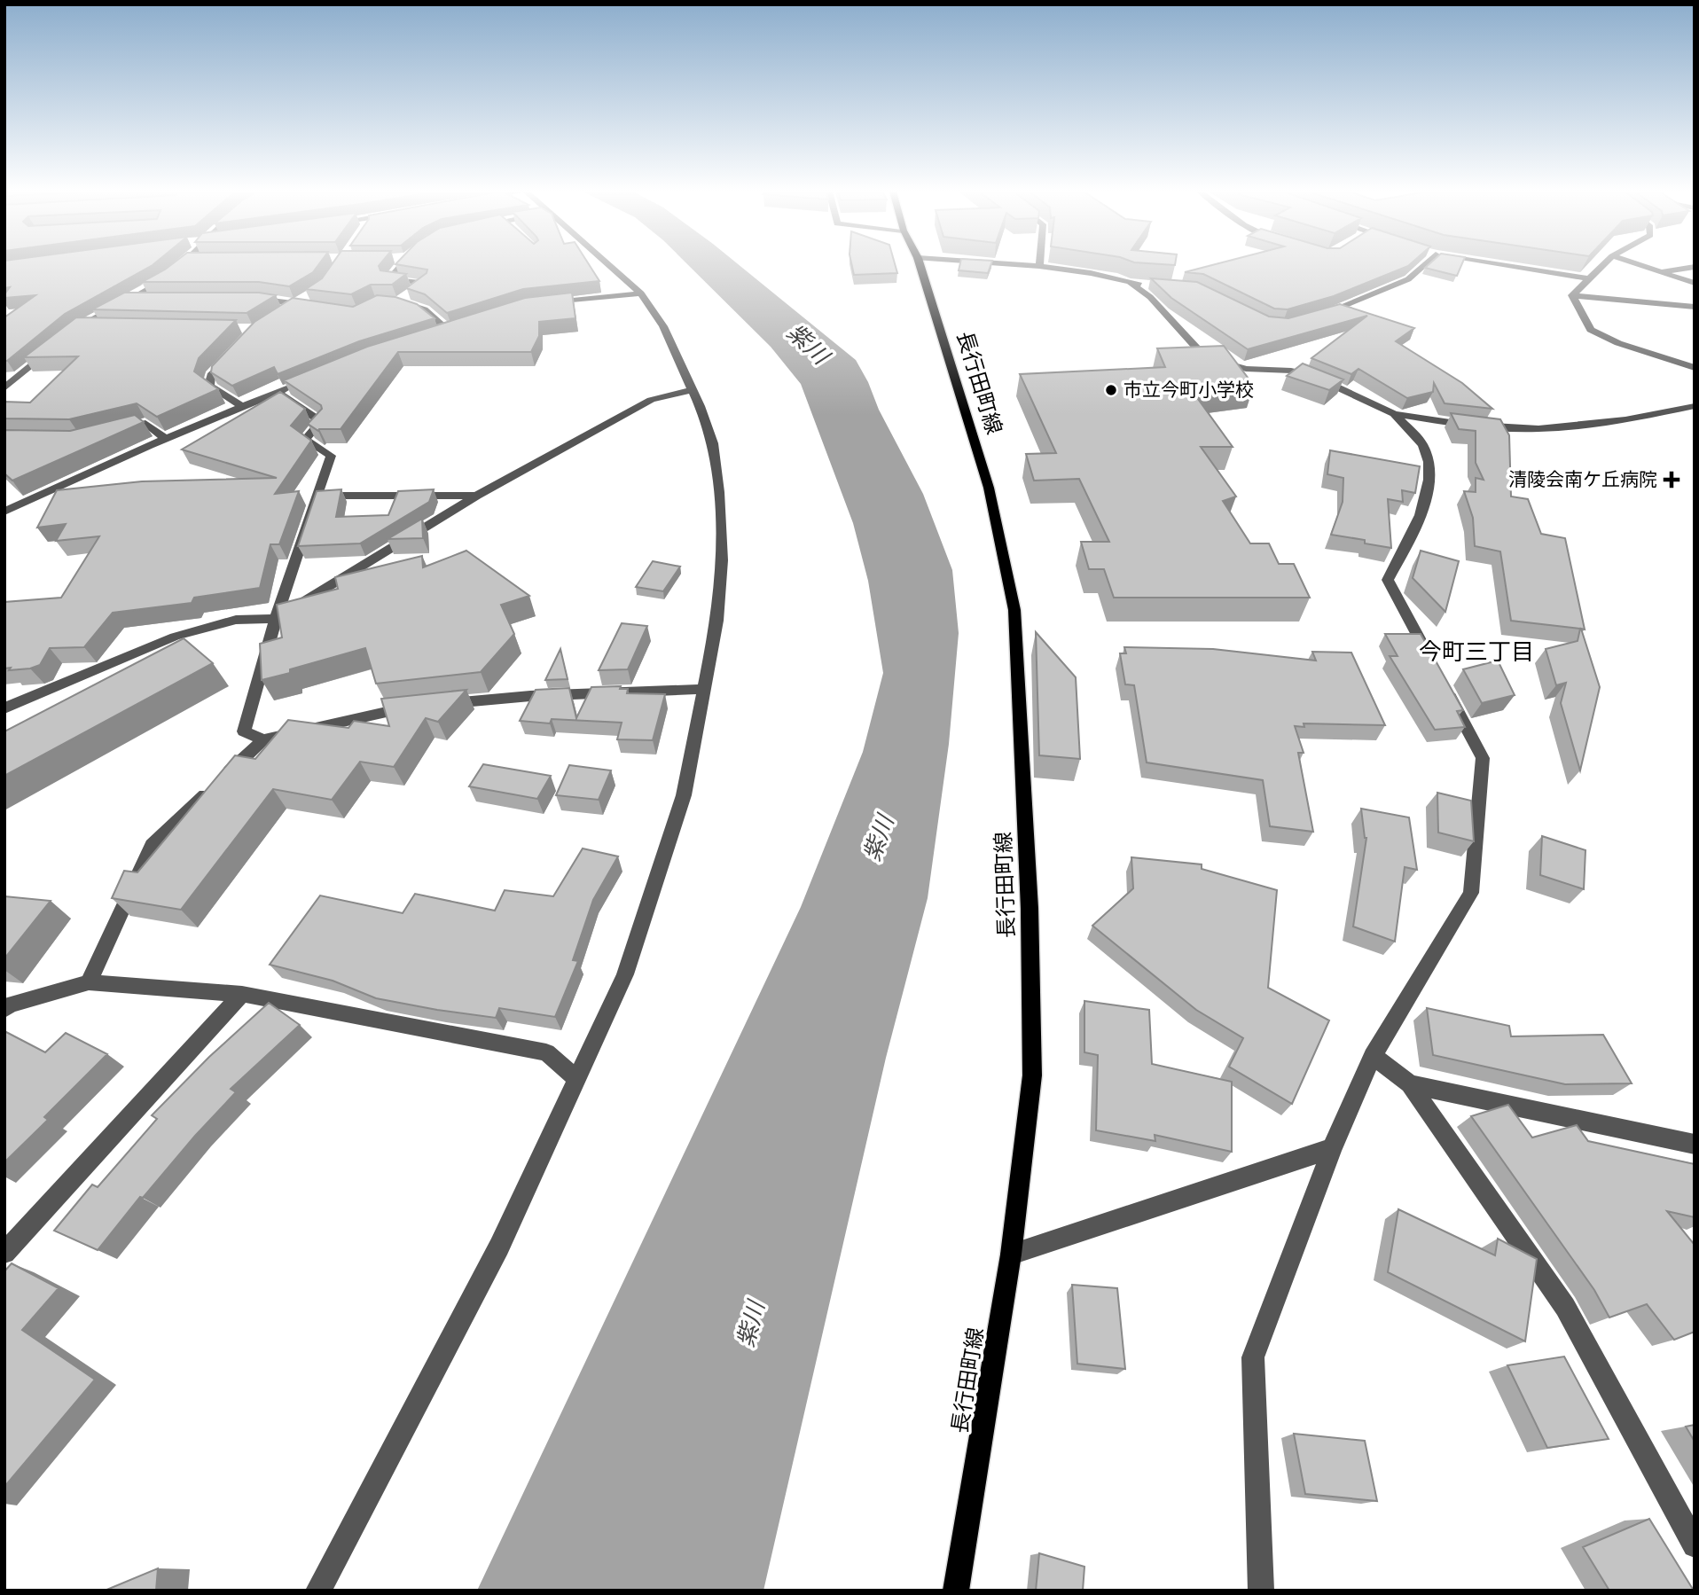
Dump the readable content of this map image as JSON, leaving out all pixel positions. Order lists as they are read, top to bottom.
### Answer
{
  "streets": {
    "main road": ["長行田町線"]
  },
  "districts": ["今町三丁目"],
  "water": ["紫川"],
  "places": {
    "other": ["市立今町小学校"],
    "health": ["清陵会南ケ丘病院"]
  }
}
